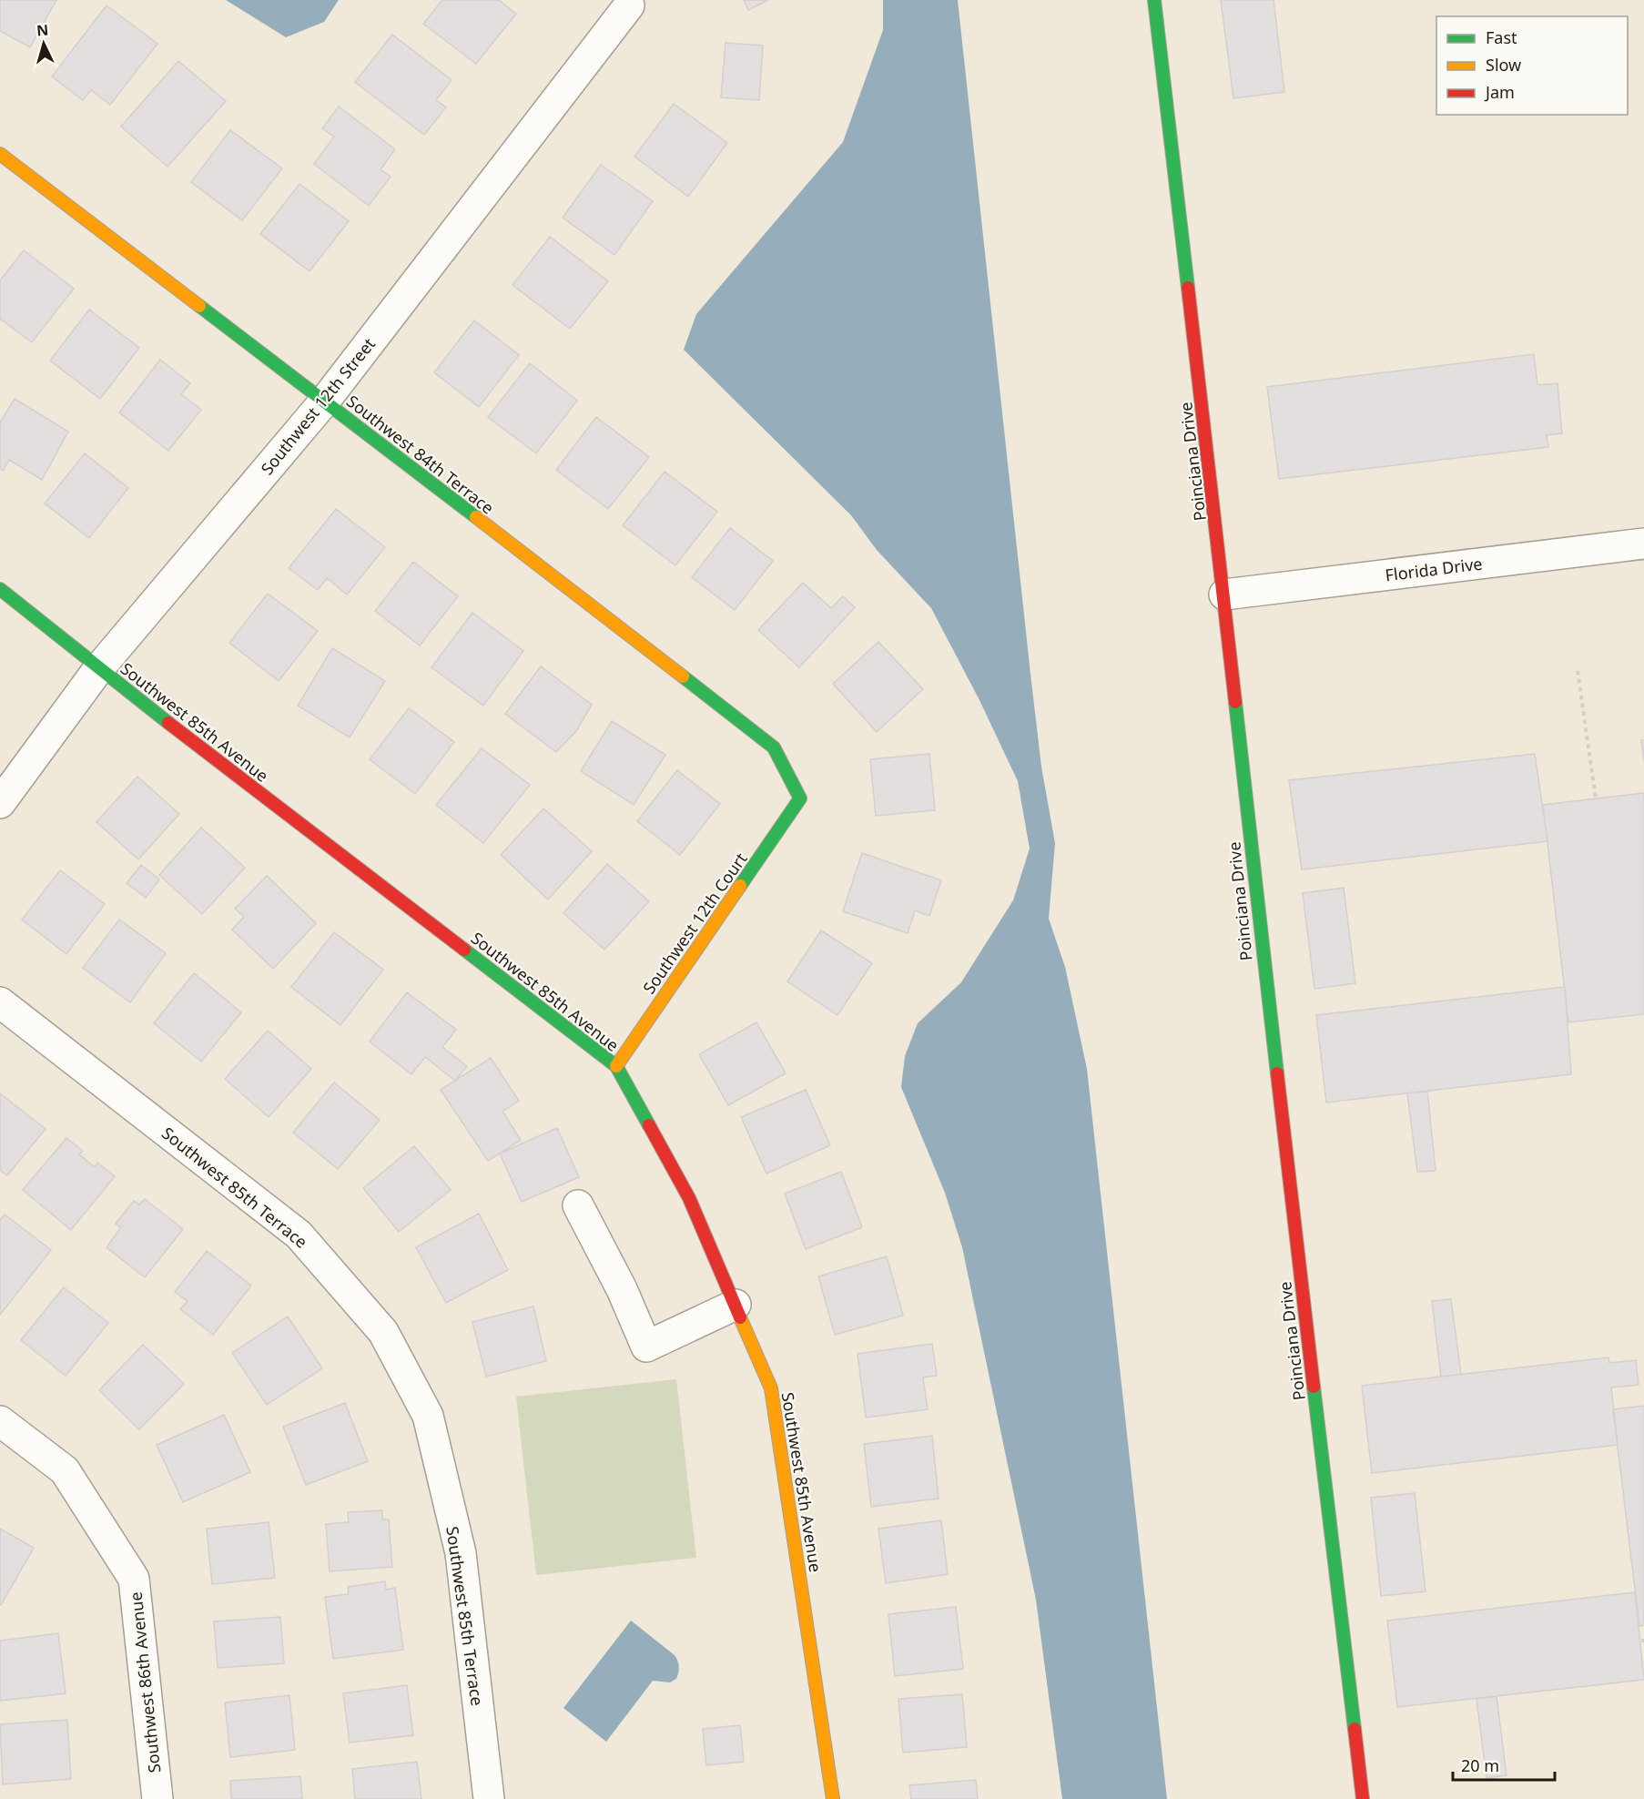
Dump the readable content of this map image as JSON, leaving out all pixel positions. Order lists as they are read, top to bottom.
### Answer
{
  "streets": {
    "street": [
      "Southwest 12th Street",
      "Southwest 84th Terrace",
      "Poinciana Drive",
      "Florida Drive",
      "Southwest 85th Avenue",
      "Southwest 12th Court",
      "Southwest 85th Terrace",
      "Southwest 86th Avenue"
    ]
  },
  "crossings": [
    ["Southwest 12th Street", "Southwest 84th Terrace"],
    ["Southwest 12th Street", "Southwest 85th Avenue"],
    ["Southwest 84th Terrace", "Southwest 12th Court"],
    ["Poinciana Drive", "Florida Drive"],
    ["Southwest 85th Avenue", "Southwest 12th Court"]
  ],
  "legend": ["Fast", "Slow", "Jam"],
  "scale_bar": "20 m",
  "north": "top"
}
